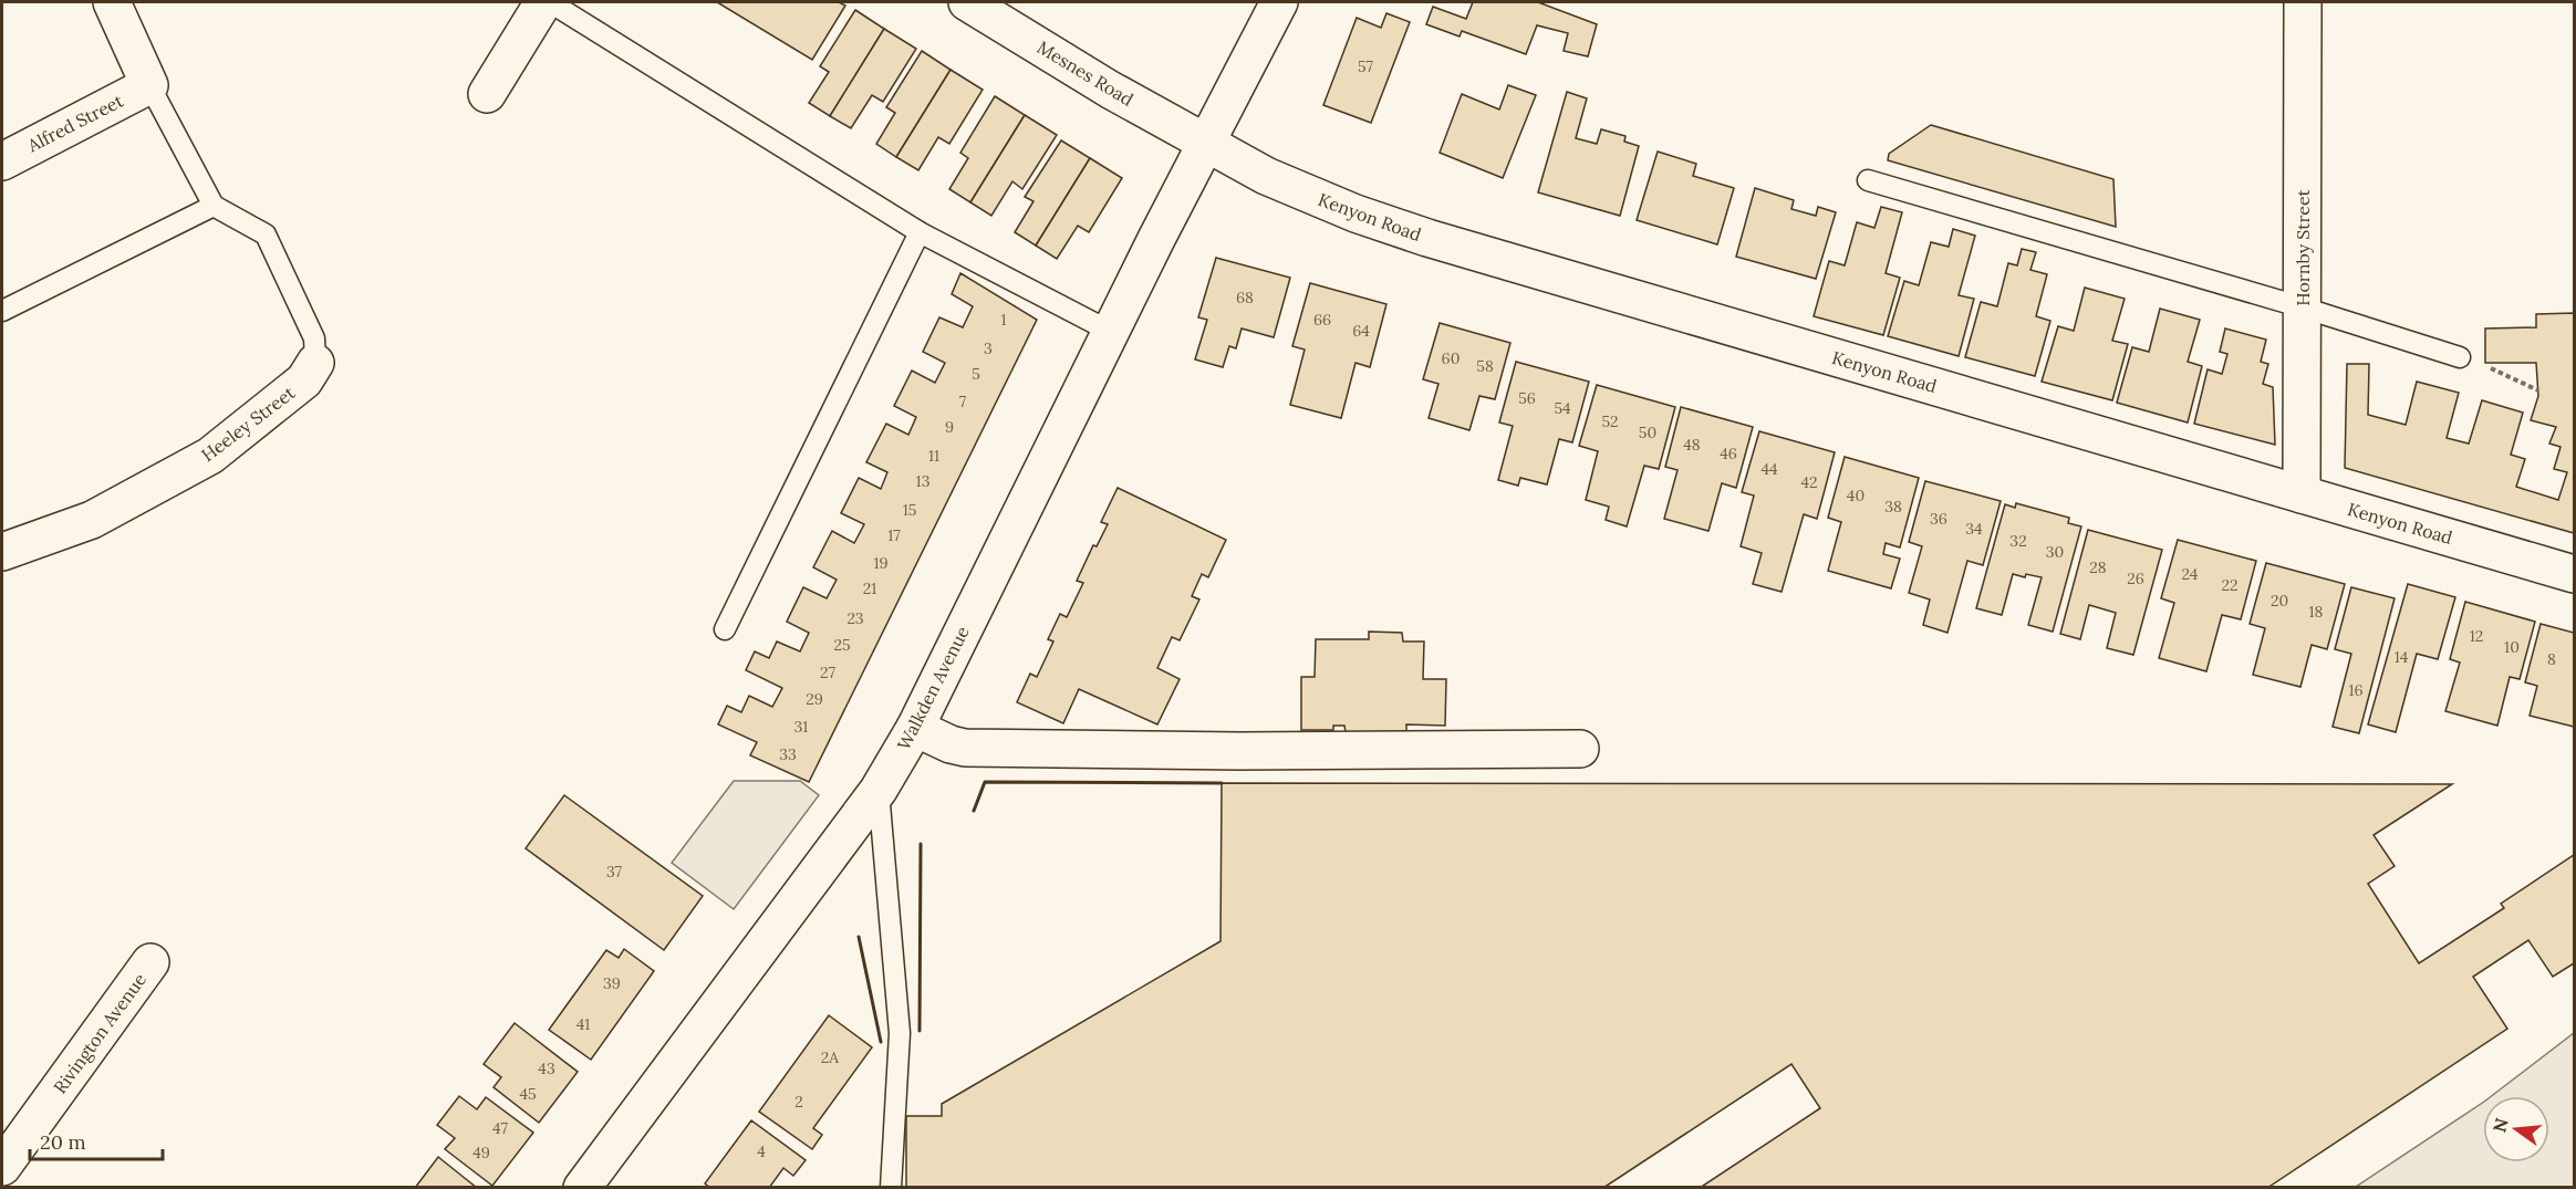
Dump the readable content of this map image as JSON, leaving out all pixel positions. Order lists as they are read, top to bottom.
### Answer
{
  "streets": {
    "street": [
      "Mesnes Road",
      "Alfred Street",
      "Kenyon Road",
      "Hornby Street",
      "Heeley Street",
      "Walkden Avenue",
      "Rivington Avenue"
    ]
  },
  "crossings": [
    ["Mesnes Road", "Kenyon Road"],
    ["Mesnes Road", "Walkden Avenue"],
    ["Kenyon Road", "Hornby Street"],
    ["Kenyon Road", "Walkden Avenue"]
  ],
  "house_numbers": [
    "57",
    "68",
    "1",
    "66",
    "64",
    "3",
    "60",
    "58",
    "5",
    "56",
    "7",
    "54",
    "52",
    "9",
    "50",
    "48",
    "46",
    "11",
    "44",
    "13",
    "42",
    "40",
    "38",
    "15",
    "36",
    "34",
    "17",
    "32",
    "30",
    "19",
    "28",
    "24",
    "26",
    "22",
    "21",
    "20",
    "18",
    "23",
    "12",
    "25",
    "10",
    "14",
    "8",
    "27",
    "16",
    "29",
    "31",
    "33",
    "37",
    "39",
    "41",
    "2A",
    "43",
    "45",
    "2",
    "47",
    "4",
    "49"
  ],
  "scale_bar": "20 m",
  "north": "left"
}
